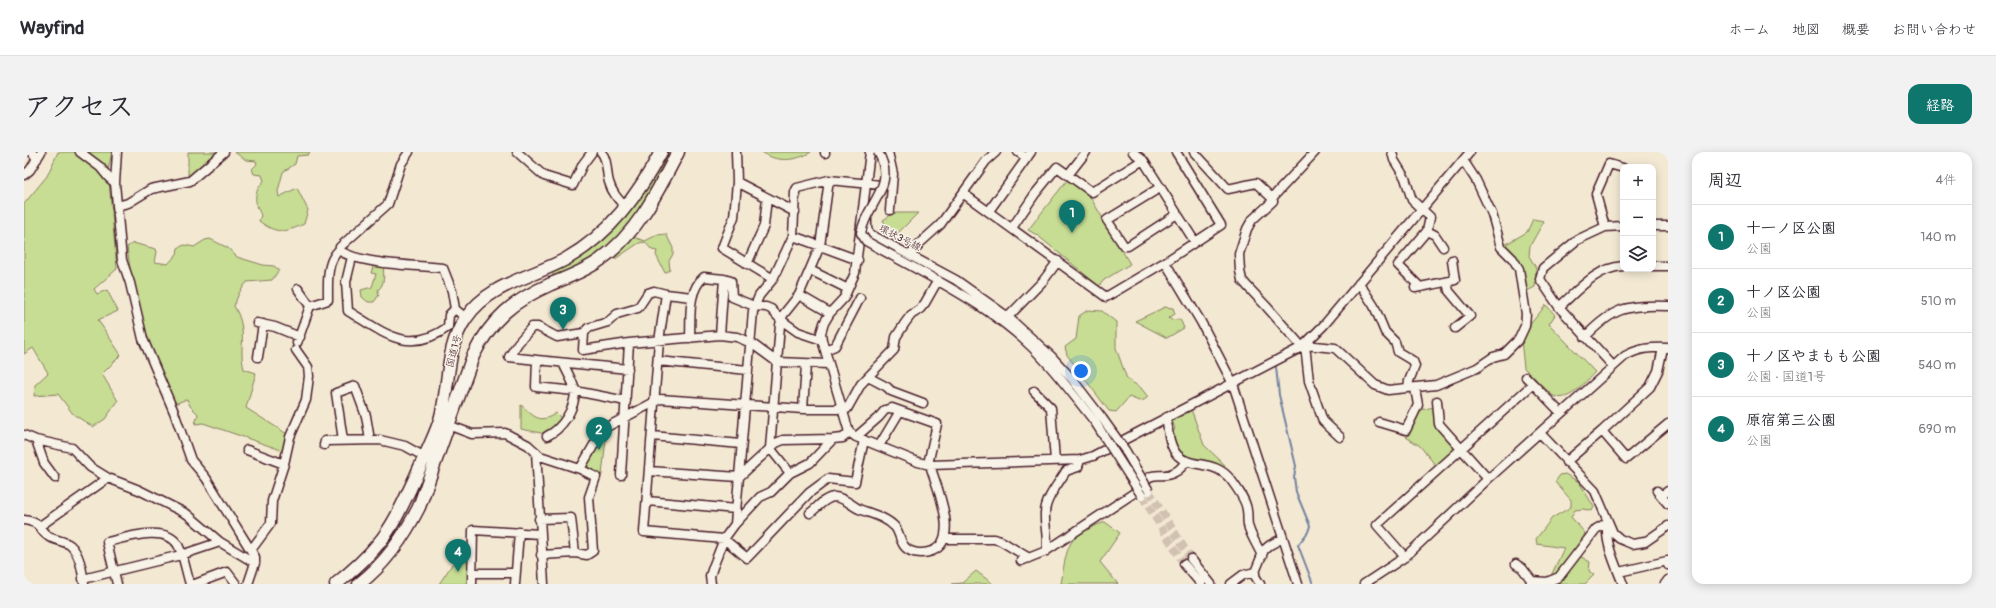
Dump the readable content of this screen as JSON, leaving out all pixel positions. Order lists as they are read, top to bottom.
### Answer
{
  "streets": {
    "highway": ["国道1号"],
    "street": ["環状3号線"]
  },
  "page": {
    "header": "Wayfind",
    "nav": [
      "ホーム",
      "地図",
      "概要",
      "お問い合わせ"
    ],
    "title": "アクセス",
    "buttons": "経路",
    "heading": ["周辺", "4件"],
    "map_buttons": ["+", "−"],
    "pins": [
      "1",
      "3",
      "2",
      "4"
    ],
    "list": [
      {
        "mark": "1",
        "name": "十一ノ区公園",
        "note": "公園",
        "value": "140 m"
      },
      {
        "mark": "2",
        "name": "十ノ区公園",
        "note": "公園",
        "value": "510 m"
      },
      {
        "mark": "3",
        "name": "十ノ区やまもも公園",
        "note": "公園 · 国道1号",
        "value": "540 m"
      },
      {
        "mark": "4",
        "name": "原宿第三公園",
        "note": "公園",
        "value": "690 m"
      }
    ]
  }
}
